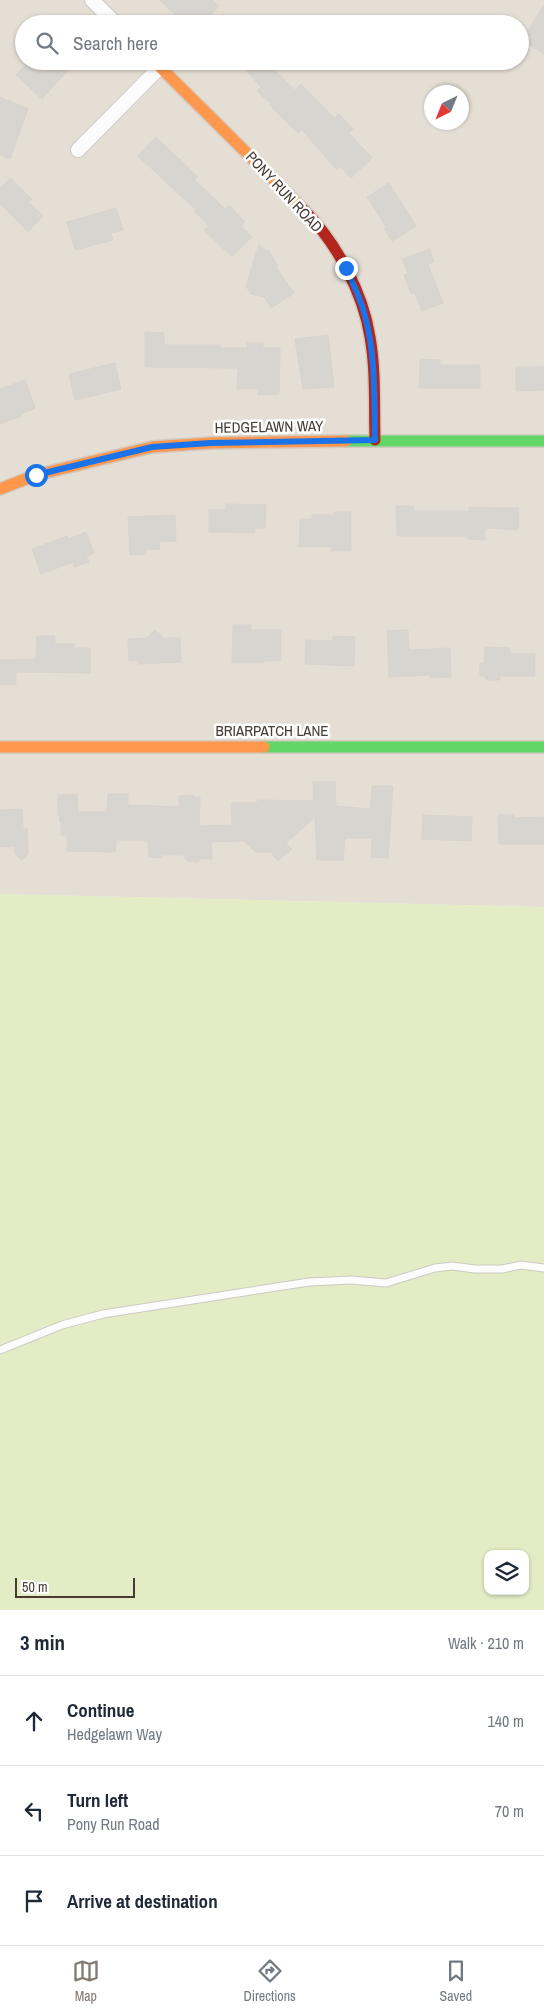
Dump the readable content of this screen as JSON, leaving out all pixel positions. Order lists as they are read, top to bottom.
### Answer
{
  "streets": {
    "street": ["PONY RUN ROAD", "HEDGELAWN WAY", "BRIARPATCH LANE"]
  },
  "crossings": [
    ["PONY RUN ROAD", "HEDGELAWN WAY"]
  ],
  "scale_bar": "50 m",
  "north": "bottom left",
  "page": {
    "search": "Search here",
    "scale": "50 m",
    "heading": ["3 min", "Walk · 210 m"],
    "list": [
      ["Continue", "Hedgelawn Way", "140 m"],
      ["Turn left", "Pony Run Road", "70 m"],
      "Arrive at destination"
    ],
    "nav": ["Map", "Directions", "Saved"]
  }
}
